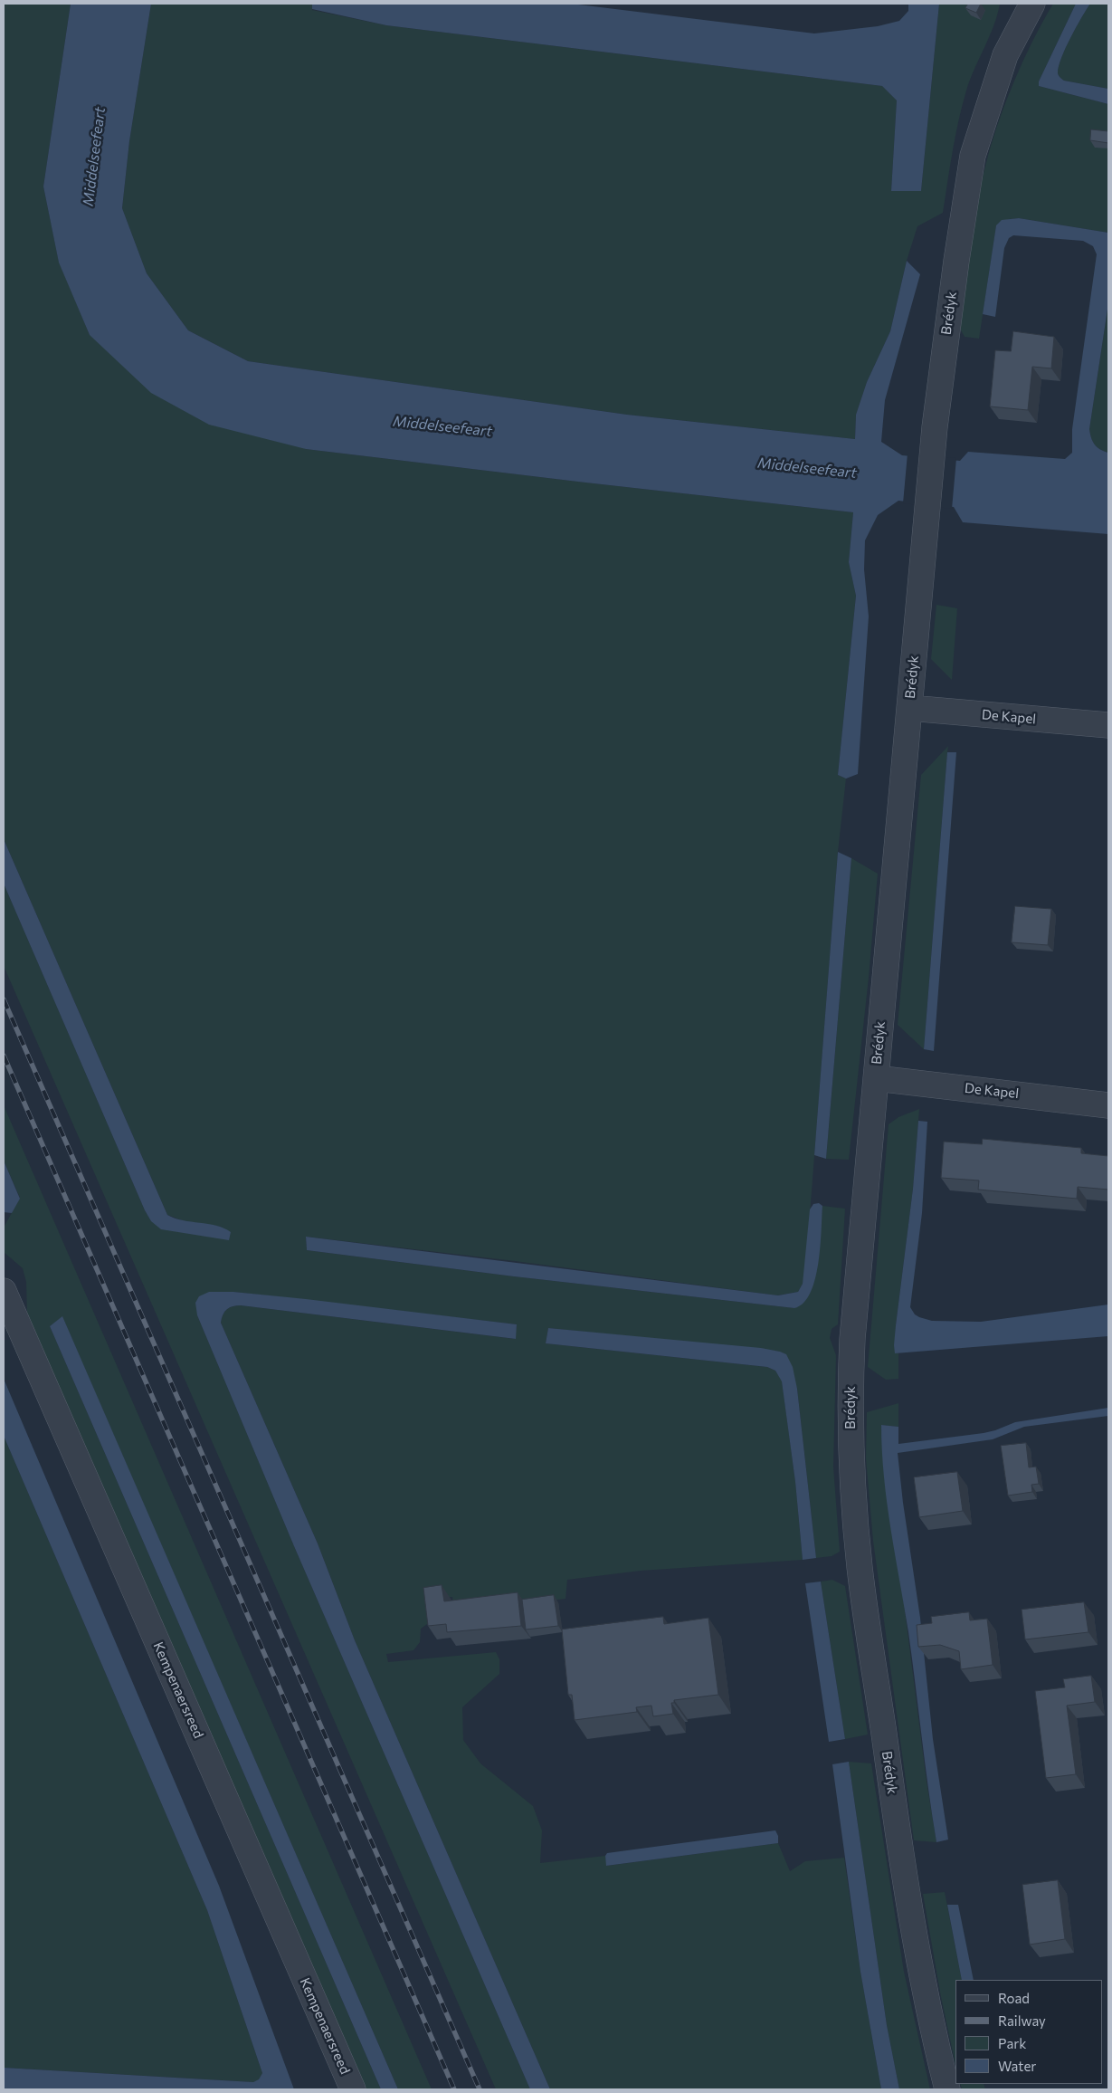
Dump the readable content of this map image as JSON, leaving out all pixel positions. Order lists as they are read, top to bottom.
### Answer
{
  "streets": {
    "street": ["Brédyk", "De Kapel", "Kempenaersreed"]
  },
  "crossings": [
    ["Brédyk", "De Kapel"]
  ],
  "water": ["Middelseefeart"],
  "legend": [
    "Road",
    "Railway",
    "Park",
    "Water"
  ]
}
